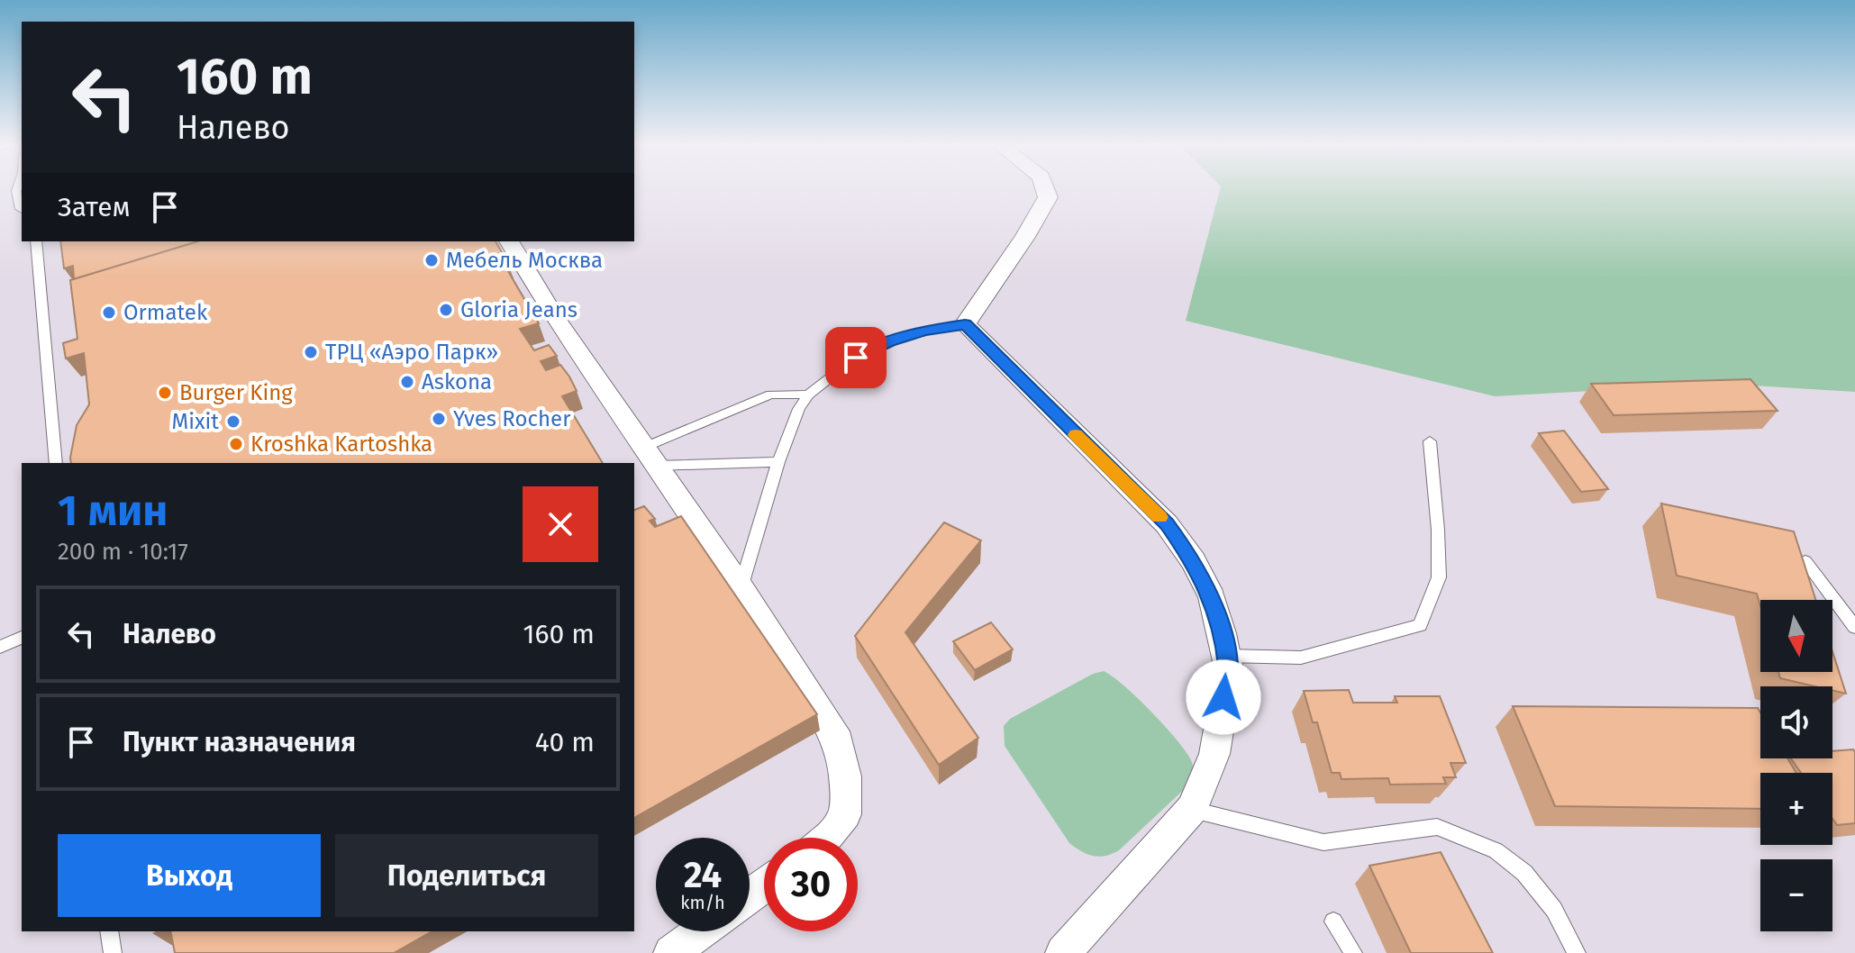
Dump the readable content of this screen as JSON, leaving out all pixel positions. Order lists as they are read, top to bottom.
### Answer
{
  "places": [
    "Мебель Москва",
    "Gloria Jeans",
    "Ormatek",
    "ТРЦ «Аэро Парк»",
    "Askona",
    "Burger King",
    "Yves Rocher",
    "Mixit",
    "Kroshka Kartoshka"
  ],
  "north": "bottom",
  "page": {
    "turn": ["160 m", "Налево"],
    "then": "Затем",
    "heading": ["1 мин", "200 m · 10:17"],
    "list": [
      {
        "name": "Налево",
        "value": "160 m"
      },
      {
        "name": "Пункт назначения",
        "value": "40 m"
      }
    ],
    "map_buttons": ["+", "−"],
    "buttons": ["Выход", "Поделиться"],
    "speed": "24 km/h",
    "limit": "30"
  }
}
